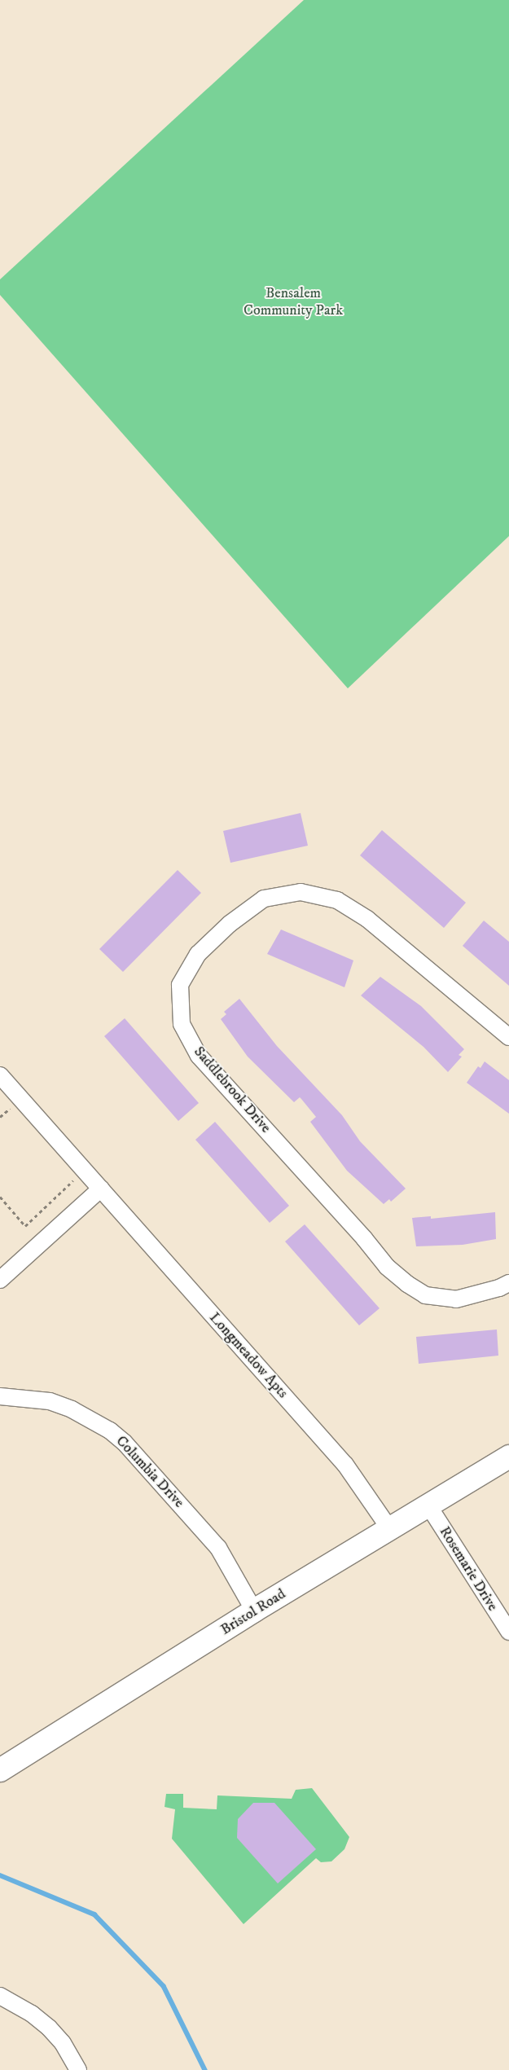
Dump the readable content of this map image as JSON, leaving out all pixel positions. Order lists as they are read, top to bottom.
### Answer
{
  "streets": {
    "main road": ["Bristol Road"],
    "street": [
      "Saddlebrook Drive",
      "Longmeadow Apts",
      "Columbia Drive",
      "Rosemarie Drive"
    ]
  },
  "crossings": [
    ["Longmeadow Apts", "Bristol Road"],
    ["Columbia Drive", "Bristol Road"],
    ["Rosemarie Drive", "Bristol Road"]
  ],
  "parks": ["Bensalem Community Park"]
}
